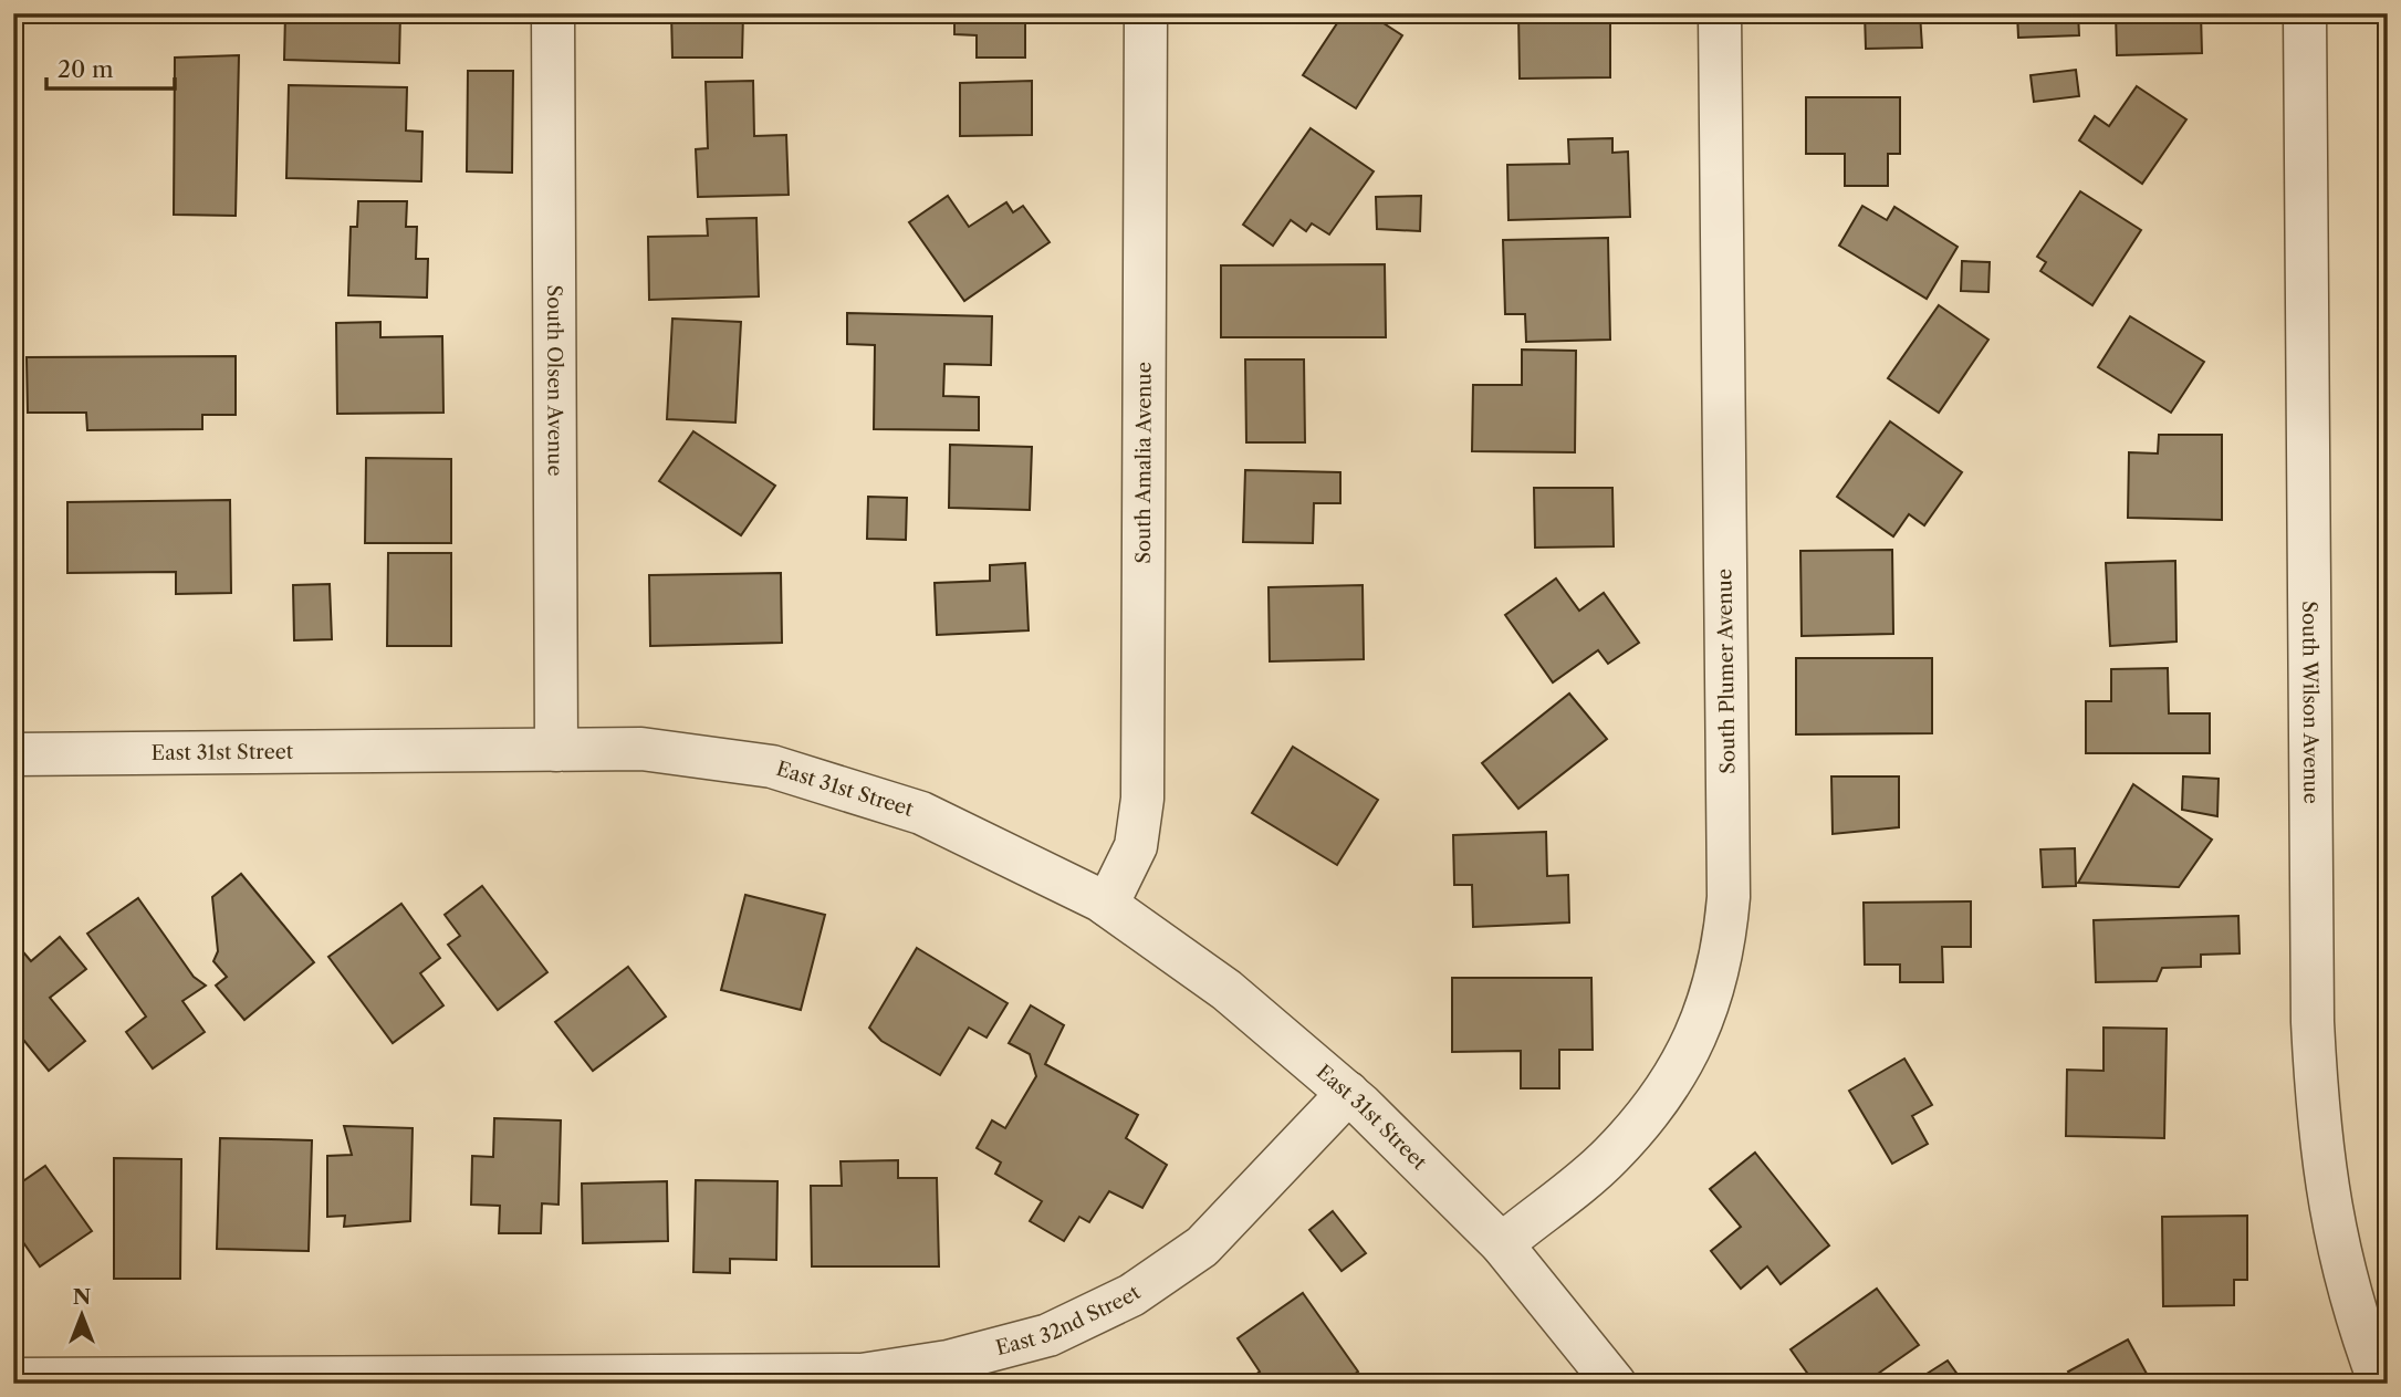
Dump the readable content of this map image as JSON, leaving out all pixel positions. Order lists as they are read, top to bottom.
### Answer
{
  "streets": {
    "street": [
      "South Olsen Avenue",
      "South Amalia Avenue",
      "South Plumer Avenue",
      "South Wilson Avenue",
      "East 31st Street",
      "East 32nd Street"
    ]
  },
  "crossings": [
    ["South Olsen Avenue", "East 31st Street"],
    ["South Amalia Avenue", "East 31st Street"],
    ["South Plumer Avenue", "East 31st Street"],
    ["East 31st Street", "East 32nd Street"]
  ],
  "scale_bar": "20 m",
  "north": "top"
}
